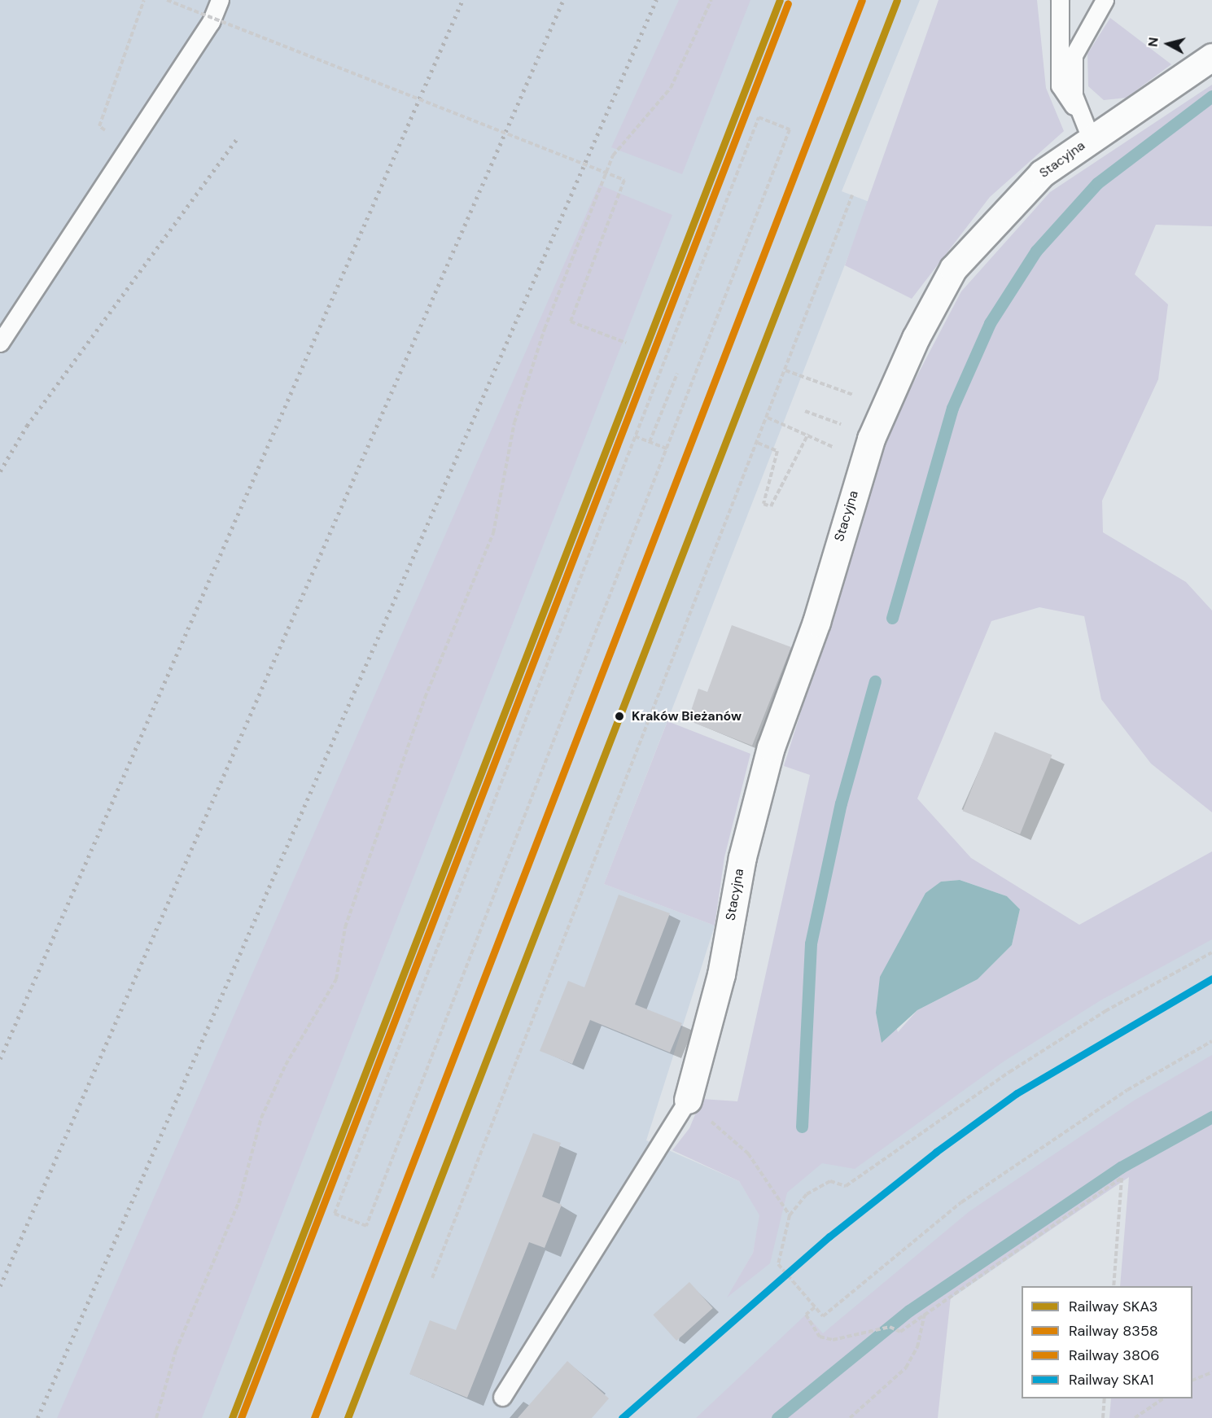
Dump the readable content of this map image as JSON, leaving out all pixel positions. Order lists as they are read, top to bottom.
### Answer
{
  "streets": {
    "street": ["Stacyjna"]
  },
  "places": ["Kraków Bieżanów"],
  "lines": [
    "rail line SKA3",
    "rail line 8358",
    "rail line 3806",
    "rail line SKA1"
  ],
  "legend": [
    "Railway SKA3",
    "Railway 8358",
    "Railway 3806",
    "Railway SKA1"
  ],
  "north": "left"
}
